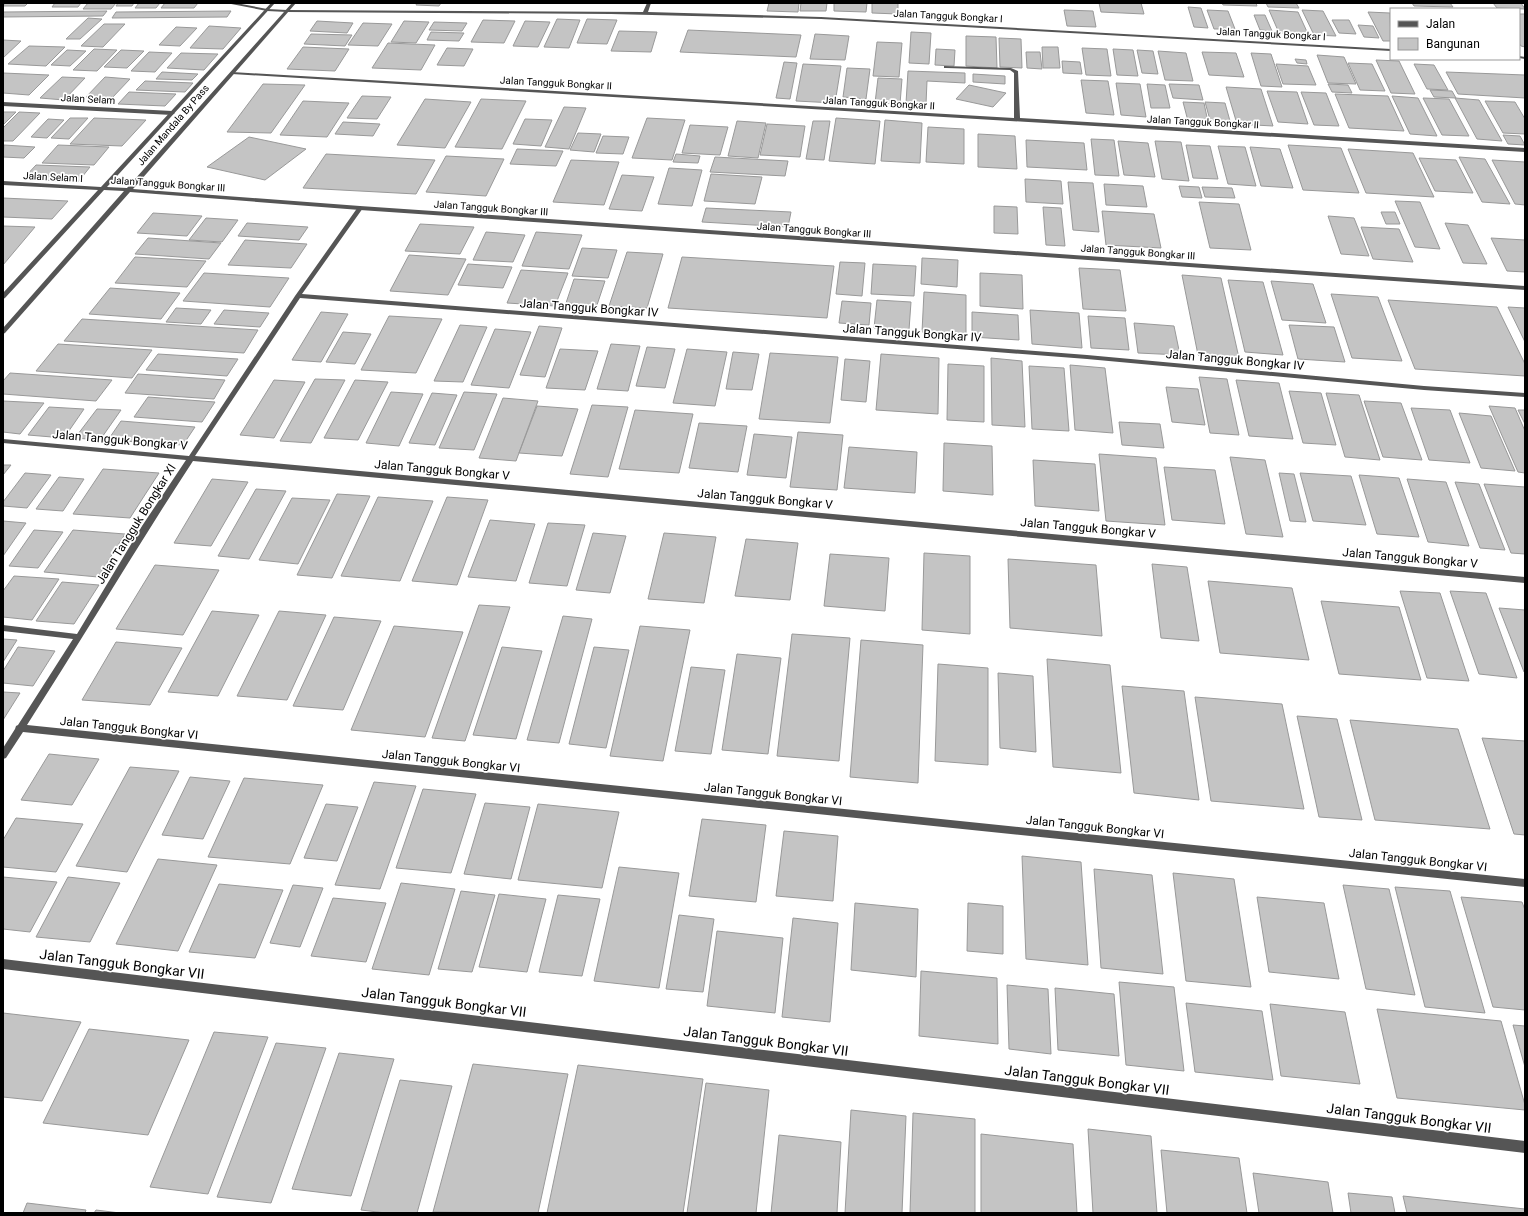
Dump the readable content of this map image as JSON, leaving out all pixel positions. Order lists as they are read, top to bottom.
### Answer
{
  "streets": {
    "street": [
      "Jalan Tangguk Bongkar I",
      "Jalan Tangguk Bongkar II",
      "Jalan Selam",
      "Jalan Mandala By Pass",
      "Jalan Selam I",
      "Jalan Tangguk Bongkar III",
      "Jalan Tangguk Bongkar IV",
      "Jalan Tangguk Bongkar V",
      "Jalan Tangguk Bongkar XI",
      "Jalan Tangguk Bongkar VI",
      "Jalan Tangguk Bongkar VII"
    ]
  },
  "crossings": [
    ["Jalan Tangguk Bongkar I", "Jalan Mandala By Pass"],
    ["Jalan Tangguk Bongkar II", "Jalan Mandala By Pass"],
    ["Jalan Selam", "Jalan Mandala By Pass"],
    ["Jalan Mandala By Pass", "Jalan Selam I"],
    ["Jalan Mandala By Pass", "Jalan Tangguk Bongkar III"],
    ["Jalan Selam I", "Jalan Tangguk Bongkar III"],
    ["Jalan Tangguk Bongkar III", "Jalan Tangguk Bongkar XI"],
    ["Jalan Tangguk Bongkar IV", "Jalan Tangguk Bongkar XI"],
    ["Jalan Tangguk Bongkar V", "Jalan Tangguk Bongkar XI"],
    ["Jalan Tangguk Bongkar XI", "Jalan Tangguk Bongkar VI"]
  ],
  "legend": ["Jalan", "Bangunan"]
}
